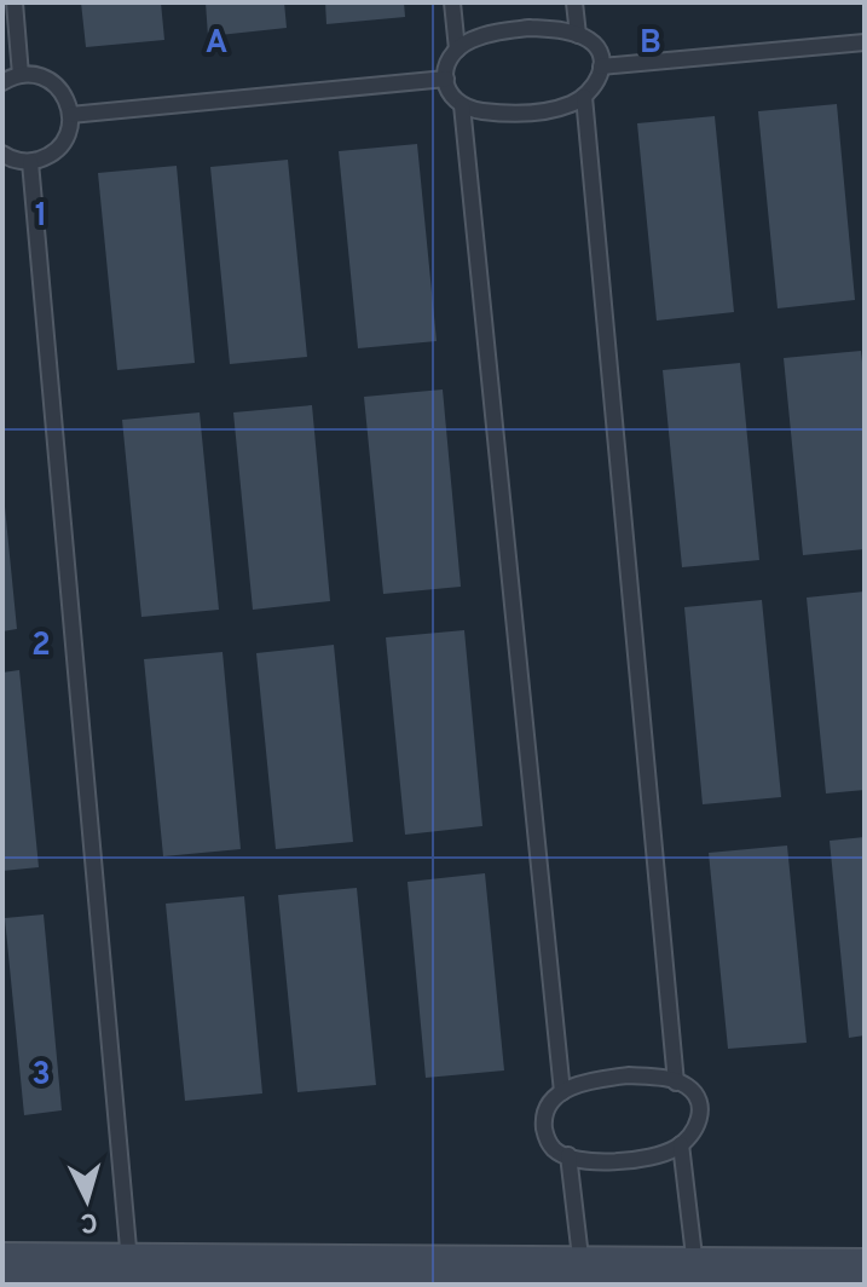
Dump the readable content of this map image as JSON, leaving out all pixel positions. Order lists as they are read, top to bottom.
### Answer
{
  "north": "bottom",
  "grid": {
    "columns": ["A", "B"],
    "rows": ["1", "2", "3"]
  }
}
